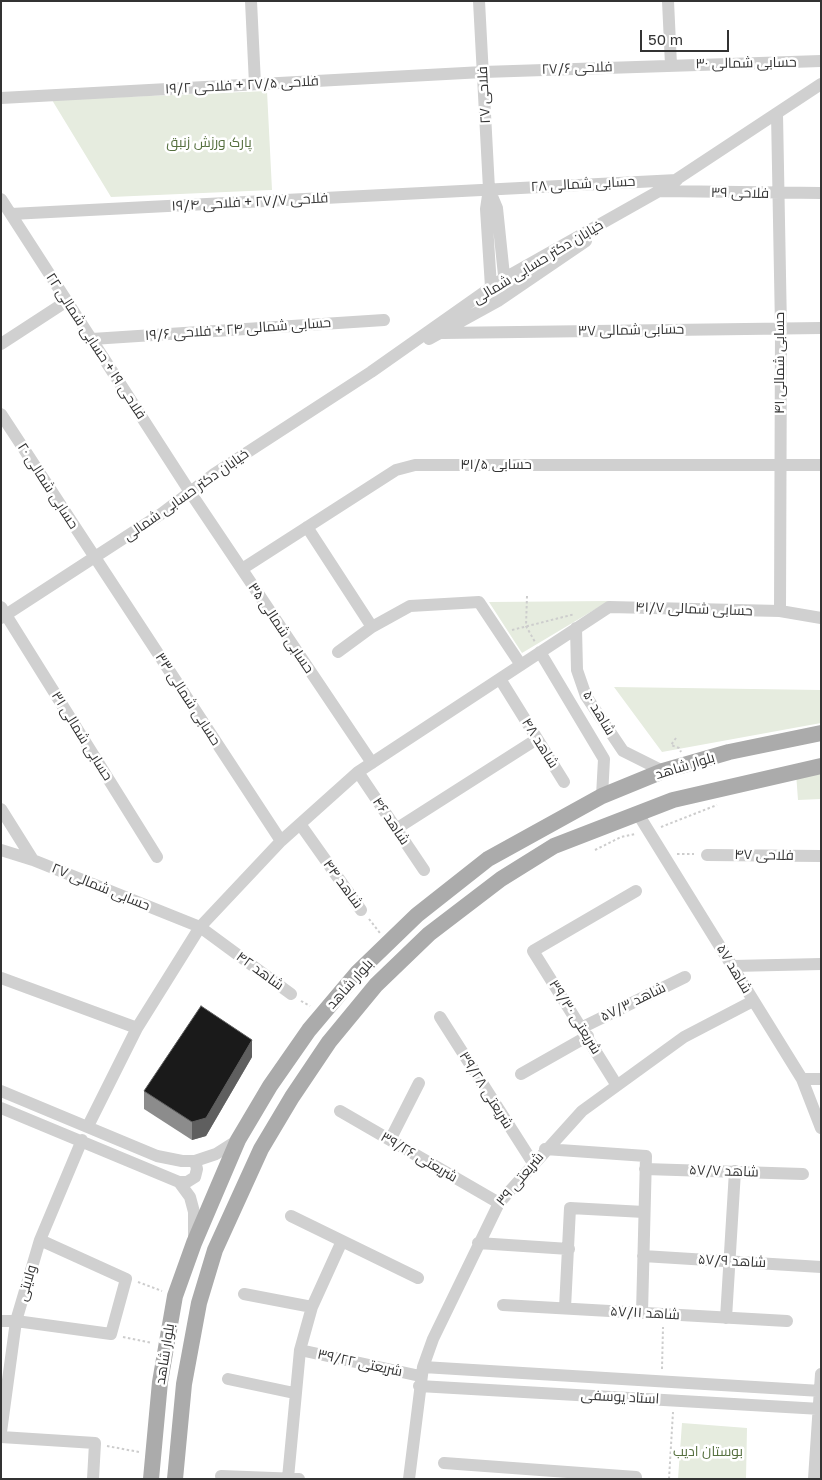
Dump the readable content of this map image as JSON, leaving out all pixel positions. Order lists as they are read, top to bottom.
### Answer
{
  "streets": {
    "main road": ["بلوار شاهد"],
    "street": [
      "حسابی شمالی ۳۰",
      "فلاحی ۲۷/۶",
      "فلاحی ۲۷/۵ + فلاحی ۱۹/۲",
      "فلاحی ۲۷",
      "حسابی شمالی ۲۸",
      "فلاحی ۳۹",
      "فلاحی ۲۷/۷ + فلاحی ۱۹/۴",
      "خیابان دکتر حسابی شمالی",
      "حسابی شمالی ۲۴ + فلاحی ۱۹/۶",
      "حسابی شمالی ۳۷",
      "فلاحی ۱۹ + حسابی شمالی ۲۲",
      "حسابی شمالی ۴۱",
      "حسابی ۴۱/۵",
      "حسابی شمالی ۲۰",
      "حسابی شمالی ۴۱/۷",
      "حسابی شمالی ۳۵",
      "حسابی شمالی ۳۳",
      "شاهد ۵۰",
      "حسابی شمالی ۳۱",
      "شاهد ۴۸",
      "شاهد ۴۶",
      "فلاحی ۴۷",
      "شاهد ۴۴",
      "حسابی شمالی ۲۷",
      "شاهد ۵۷",
      "شاهد ۴۲",
      "شاهد ۵۷/۳",
      "شریعتی ۳۹/۳۰",
      "شریعتی ۳۹/۲۸",
      "شریعتی ۳۹/۲۶",
      "شاهد ۵۷/۷",
      "شریعتی ۳۹",
      "شاهد ۵۷/۹",
      "ولایتی",
      "شاهد ۵۷/۱۱",
      "شریعتی ۳۹/۲۲",
      "استاد یوسفی"
    ]
  },
  "crossings": [
    ["حسابی شمالی ۳۰", "فلاحی ۲۷/۶"],
    ["فلاحی ۲۷/۶", "فلاحی ۲۷/۵ + فلاحی ۱۹/۲"],
    ["فلاحی ۲۷/۶", "فلاحی ۲۷"],
    ["فلاحی ۲۷/۵ + فلاحی ۱۹/۲", "فلاحی ۲۷"],
    ["فلاحی ۲۷", "حسابی شمالی ۲۸"],
    ["فلاحی ۲۷", "فلاحی ۲۷/۷ + فلاحی ۱۹/۴"],
    ["فلاحی ۲۷", "خیابان دکتر حسابی شمالی"],
    ["حسابی شمالی ۲۸", "فلاحی ۲۷/۷ + فلاحی ۱۹/۴"],
    ["حسابی شمالی ۲۸", "خیابان دکتر حسابی شمالی"],
    ["فلاحی ۳۹", "خیابان دکتر حسابی شمالی"],
    ["فلاحی ۳۹", "حسابی شمالی ۴۱"],
    ["فلاحی ۲۷/۷ + فلاحی ۱۹/۴", "فلاحی ۱۹ + حسابی شمالی ۲۲"],
    ["خیابان دکتر حسابی شمالی", "حسابی شمالی ۳۷"],
    ["خیابان دکتر حسابی شمالی", "فلاحی ۱۹ + حسابی شمالی ۲۲"],
    ["خیابان دکتر حسابی شمالی", "حسابی شمالی ۴۱"],
    ["خیابان دکتر حسابی شمالی", "حسابی شمالی ۲۰"],
    ["خیابان دکتر حسابی شمالی", "حسابی شمالی ۳۵"],
    ["خیابان دکتر حسابی شمالی", "حسابی شمالی ۳۳"],
    ["خیابان دکتر حسابی شمالی", "حسابی شمالی ۳۱"],
    ["حسابی شمالی ۲۴ + فلاحی ۱۹/۶", "فلاحی ۱۹ + حسابی شمالی ۲۲"],
    ["حسابی شمالی ۳۷", "حسابی شمالی ۴۱"],
    ["فلاحی ۱۹ + حسابی شمالی ۲۲", "حسابی شمالی ۳۵"],
    ["حسابی شمالی ۴۱", "حسابی ۴۱/۵"],
    ["حسابی شمالی ۴۱", "حسابی شمالی ۴۱/۷"],
    ["حسابی ۴۱/۵", "حسابی شمالی ۳۵"],
    ["حسابی شمالی ۲۰", "حسابی شمالی ۳۳"],
    ["حسابی شمالی ۴۱/۷", "شاهد ۵۰"],
    ["شاهد ۵۰", "بلوار شاهد"],
    ["بلوار شاهد", "شاهد ۴۴"],
    ["بلوار شاهد", "شاهد ۵۷"],
    ["بلوار شاهد", "شاهد ۴۲"],
    ["حسابی شمالی ۲۷", "شاهد ۴۲"],
    ["شاهد ۵۷", "شریعتی ۳۹"],
    ["شاهد ۵۷/۳", "شریعتی ۳۹/۳۰"],
    ["شریعتی ۳۹/۳۰", "شریعتی ۳۹"],
    ["شریعتی ۳۹/۲۸", "شریعتی ۳۹"],
    ["شریعتی ۳۹/۲۶", "شریعتی ۳۹"],
    ["شریعتی ۳۹", "شریعتی ۳۹/۲۲"],
    ["شریعتی ۳۹", "استاد یوسفی"],
    ["شریعتی ۳۹/۲۲", "استاد یوسفی"]
  ],
  "parks": ["پارک ورزش زنبق", "بوستان ادیب"],
  "scale_bar": "50 m"
}
